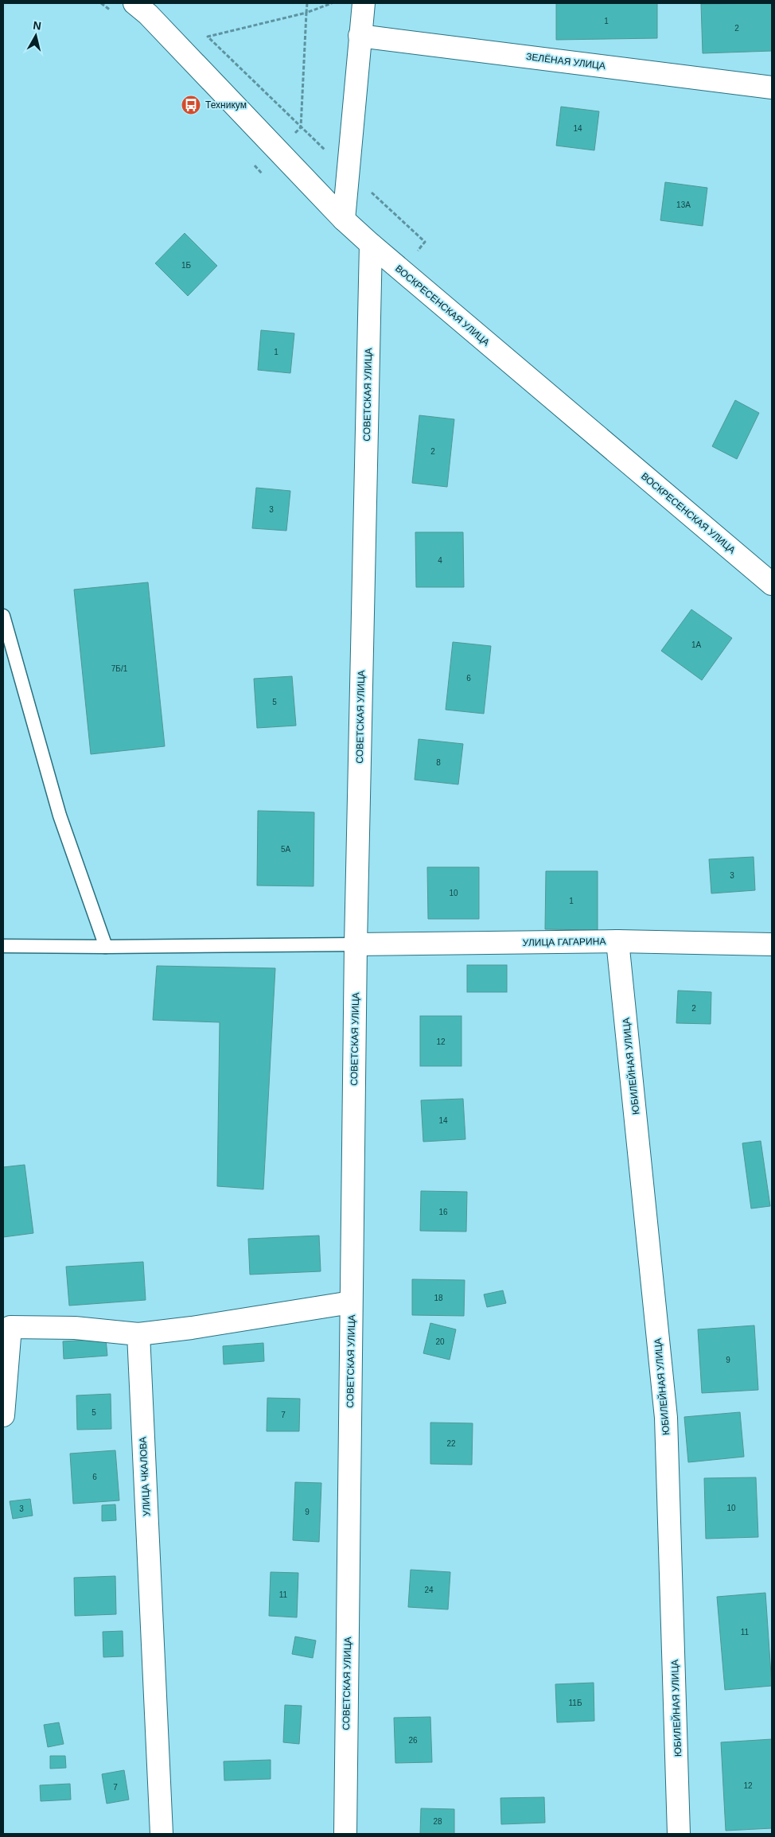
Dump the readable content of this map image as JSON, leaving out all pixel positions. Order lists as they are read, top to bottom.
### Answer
{
  "streets": {
    "street": [
      "ЗЕЛЁНАЯ УЛИЦА",
      "ВОСКРЕСЕНСКАЯ УЛИЦА",
      "СОВЕТСКАЯ УЛИЦА",
      "УЛИЦА ГАГАРИНА",
      "ЮБИЛЕЙНАЯ УЛИЦА",
      "УЛИЦА ЧКАЛОВА"
    ]
  },
  "crossings": [
    ["ВОСКРЕСЕНСКАЯ УЛИЦА", "СОВЕТСКАЯ УЛИЦА"],
    ["СОВЕТСКАЯ УЛИЦА", "УЛИЦА ГАГАРИНА"],
    ["УЛИЦА ГАГАРИНА", "ЮБИЛЕЙНАЯ УЛИЦА"]
  ],
  "places": {
    "bus stop": ["Техникум"]
  },
  "house_numbers": [
    "1",
    "2",
    "14",
    "13А",
    "1Б",
    "1",
    "2",
    "3",
    "4",
    "1А",
    "7Б/1",
    "6",
    "5",
    "8",
    "5А",
    "3",
    "10",
    "1",
    "2",
    "12",
    "14",
    "16",
    "18",
    "20",
    "9",
    "5",
    "7",
    "22",
    "6",
    "10",
    "3",
    "9",
    "24",
    "11",
    "11",
    "11Б",
    "26",
    "12",
    "7",
    "28"
  ],
  "north": "top"
}
